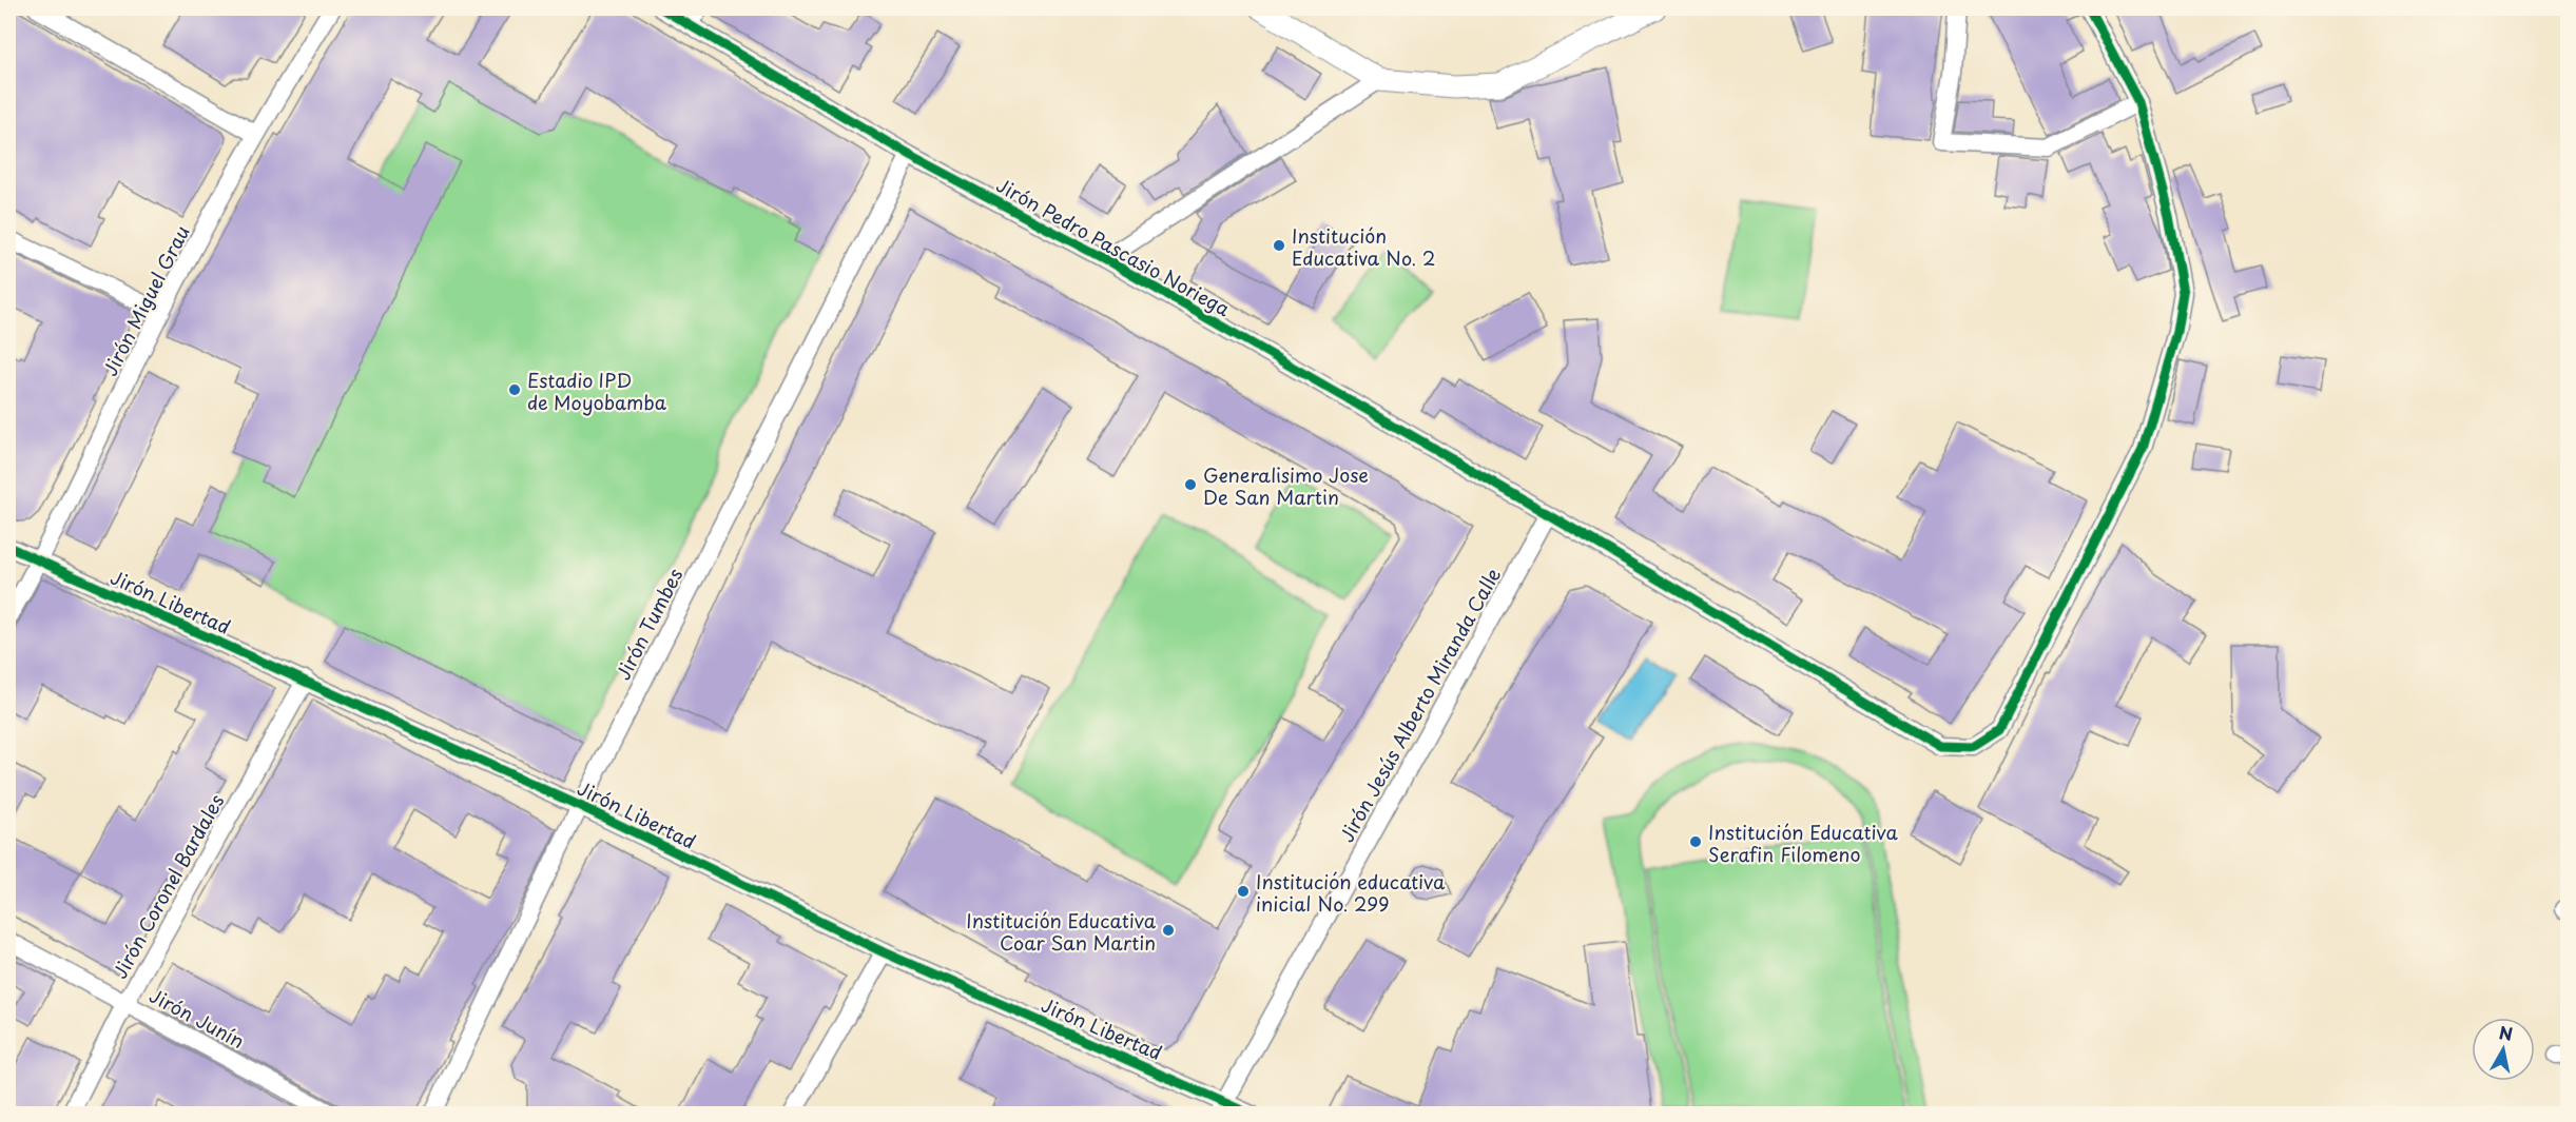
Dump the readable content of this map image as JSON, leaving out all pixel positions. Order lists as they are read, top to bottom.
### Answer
{
  "streets": {
    "street": [
      "Jirón Pedro Pascasio Noriega",
      "Jirón Miguel Grau",
      "Jirón Libertad",
      "Jirón Tumbes",
      "Jirón Jesús Alberto Miranda Calle",
      "Jirón Coronel Bardales",
      "Jirón Junín"
    ]
  },
  "crossings": [
    ["Jirón Pedro Pascasio Noriega", "Jirón Tumbes"],
    ["Jirón Pedro Pascasio Noriega", "Jirón Jesús Alberto Miranda Calle"],
    ["Jirón Miguel Grau", "Jirón Libertad"],
    ["Jirón Libertad", "Jirón Tumbes"],
    ["Jirón Libertad", "Jirón Jesús Alberto Miranda Calle"],
    ["Jirón Libertad", "Jirón Coronel Bardales"],
    ["Jirón Coronel Bardales", "Jirón Junín"]
  ],
  "places": [
    "Institución Educativa No. 2",
    "Estadio IPD de Moyobamba",
    "Generalisimo Jose De San Martin",
    "Institución Educativa Serafin Filomeno",
    "Institución educativa inicial No. 299",
    "Institución Educativa Coar San Martin"
  ],
  "north": "top"
}
